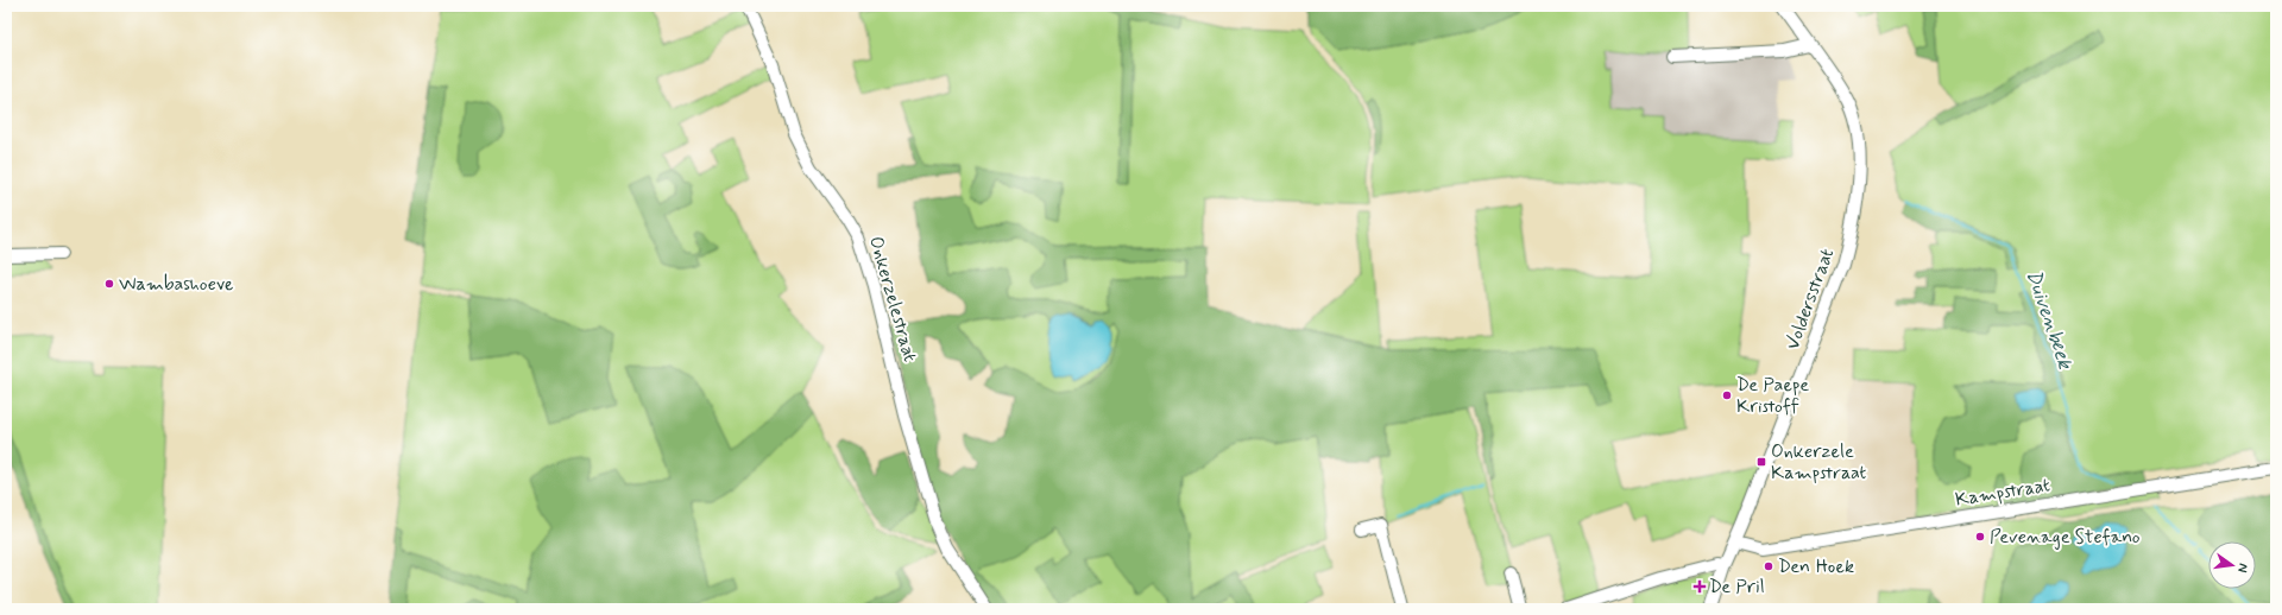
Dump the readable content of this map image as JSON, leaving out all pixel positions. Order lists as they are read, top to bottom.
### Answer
{
  "streets": {
    "street": ["Onkerzelestraat", "Voldersstraat", "Kampstraat"]
  },
  "crossings": [
    ["Voldersstraat", "Kampstraat"]
  ],
  "water": ["Duivenbeek"],
  "places": {
    "other": [
      "Wambashoeve",
      "De Paepe Kristoff",
      "Pevenage Stefano",
      "Den Hoek"
    ],
    "transit": ["Onkerzele Kampstraat"],
    "health": ["De Pril"]
  },
  "north": "right"
}
